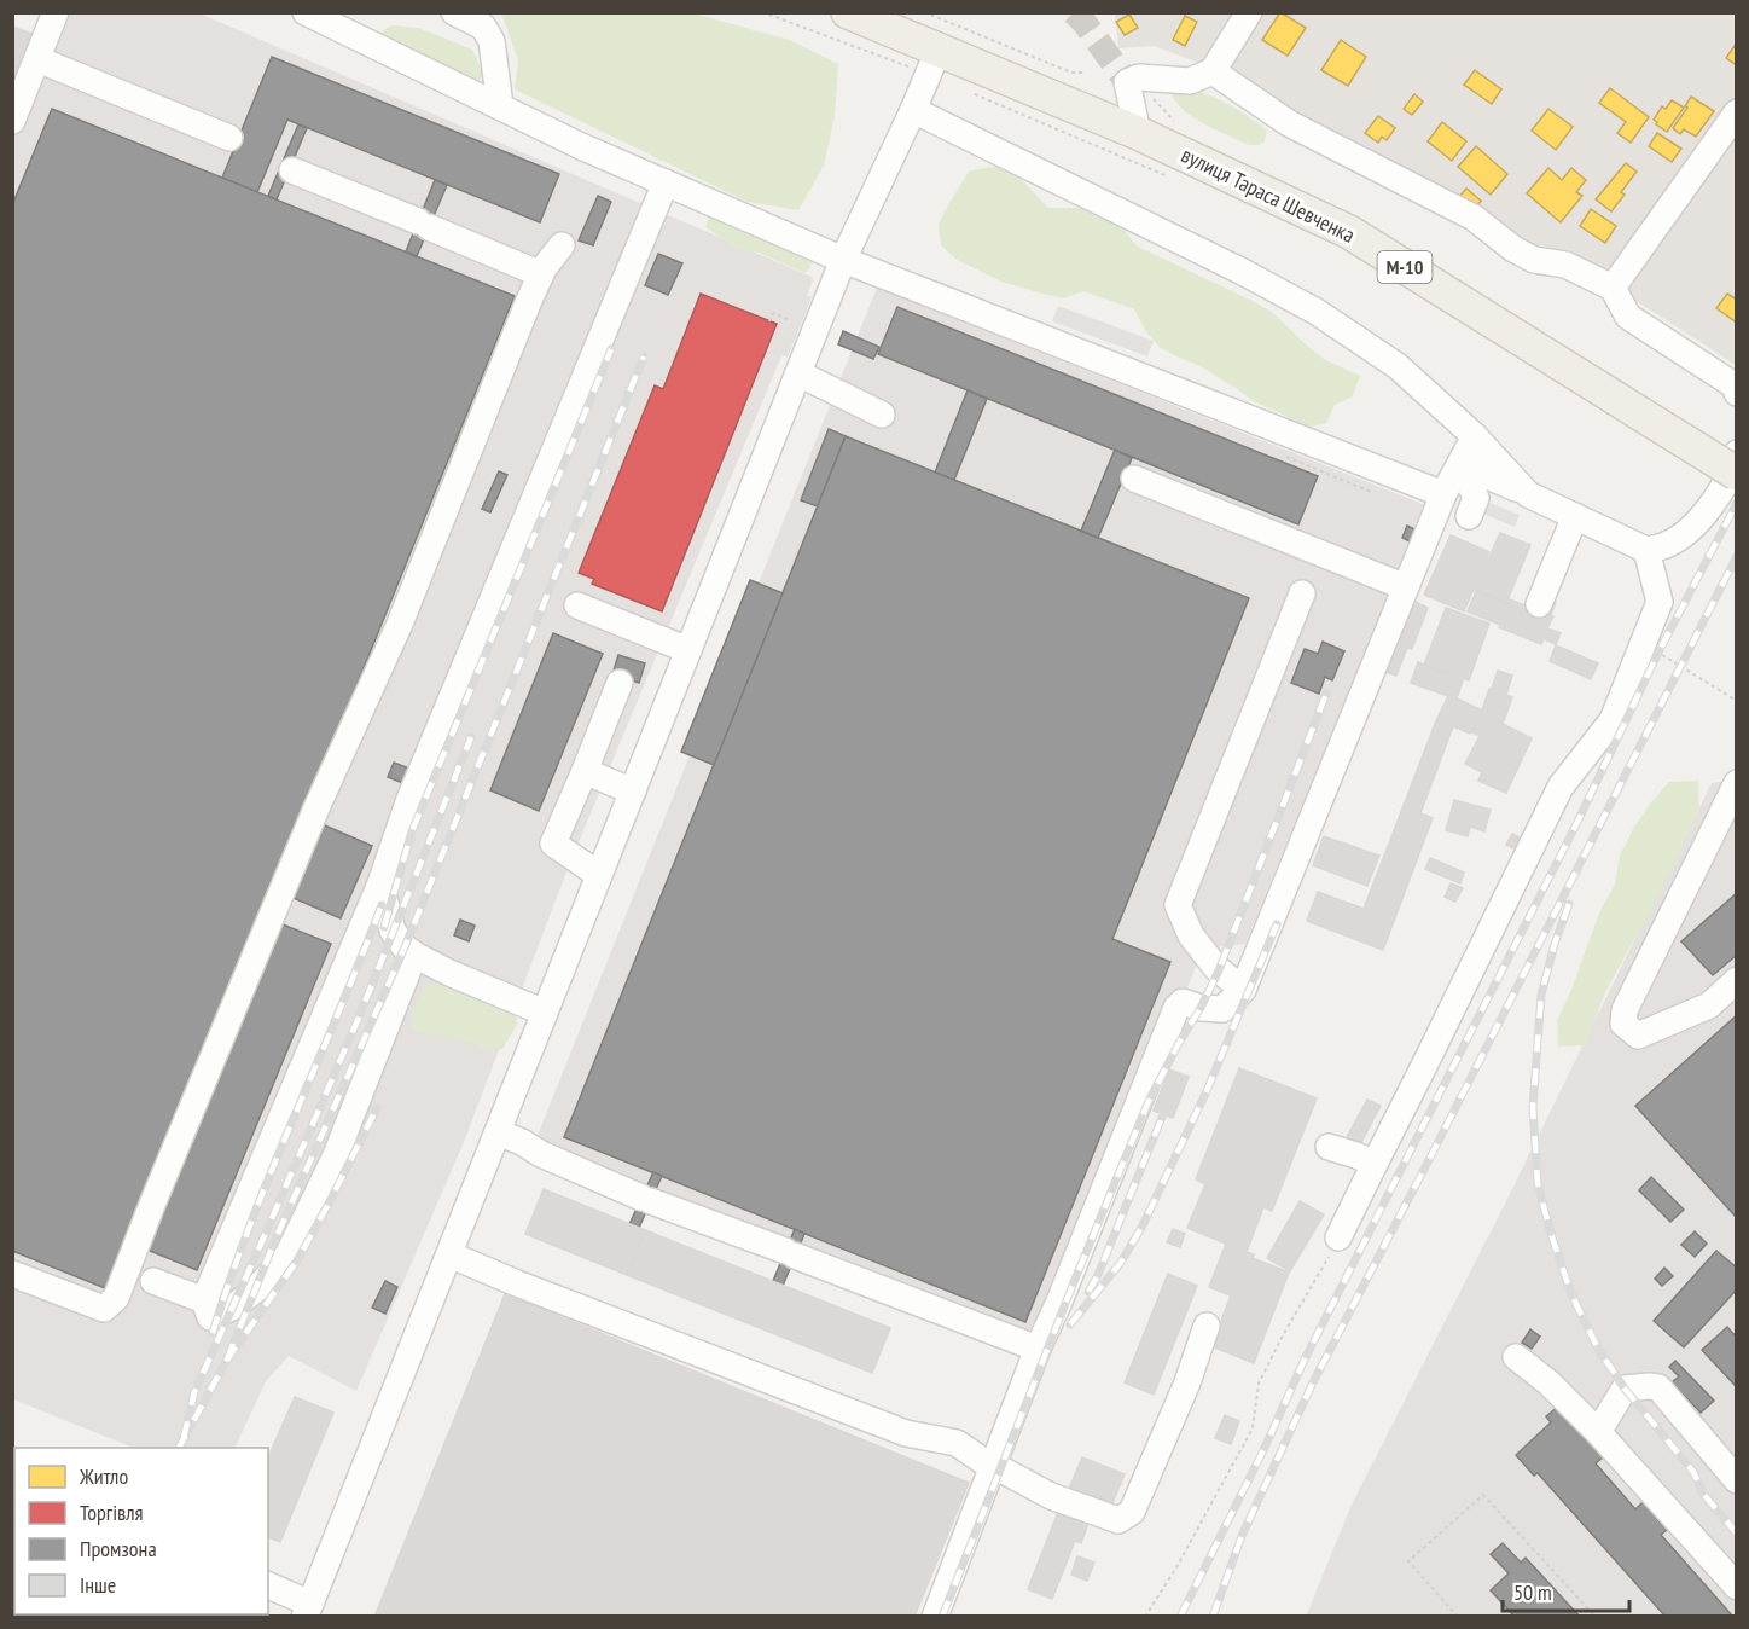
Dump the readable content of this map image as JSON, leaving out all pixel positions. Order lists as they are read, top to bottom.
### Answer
{
  "streets": {
    "main road": ["вулиця Тараса Шевченка", "М-10"]
  },
  "legend": [
    "Житло",
    "Торгівля",
    "Промзона",
    "Інше"
  ],
  "scale_bar": "50 m"
}
